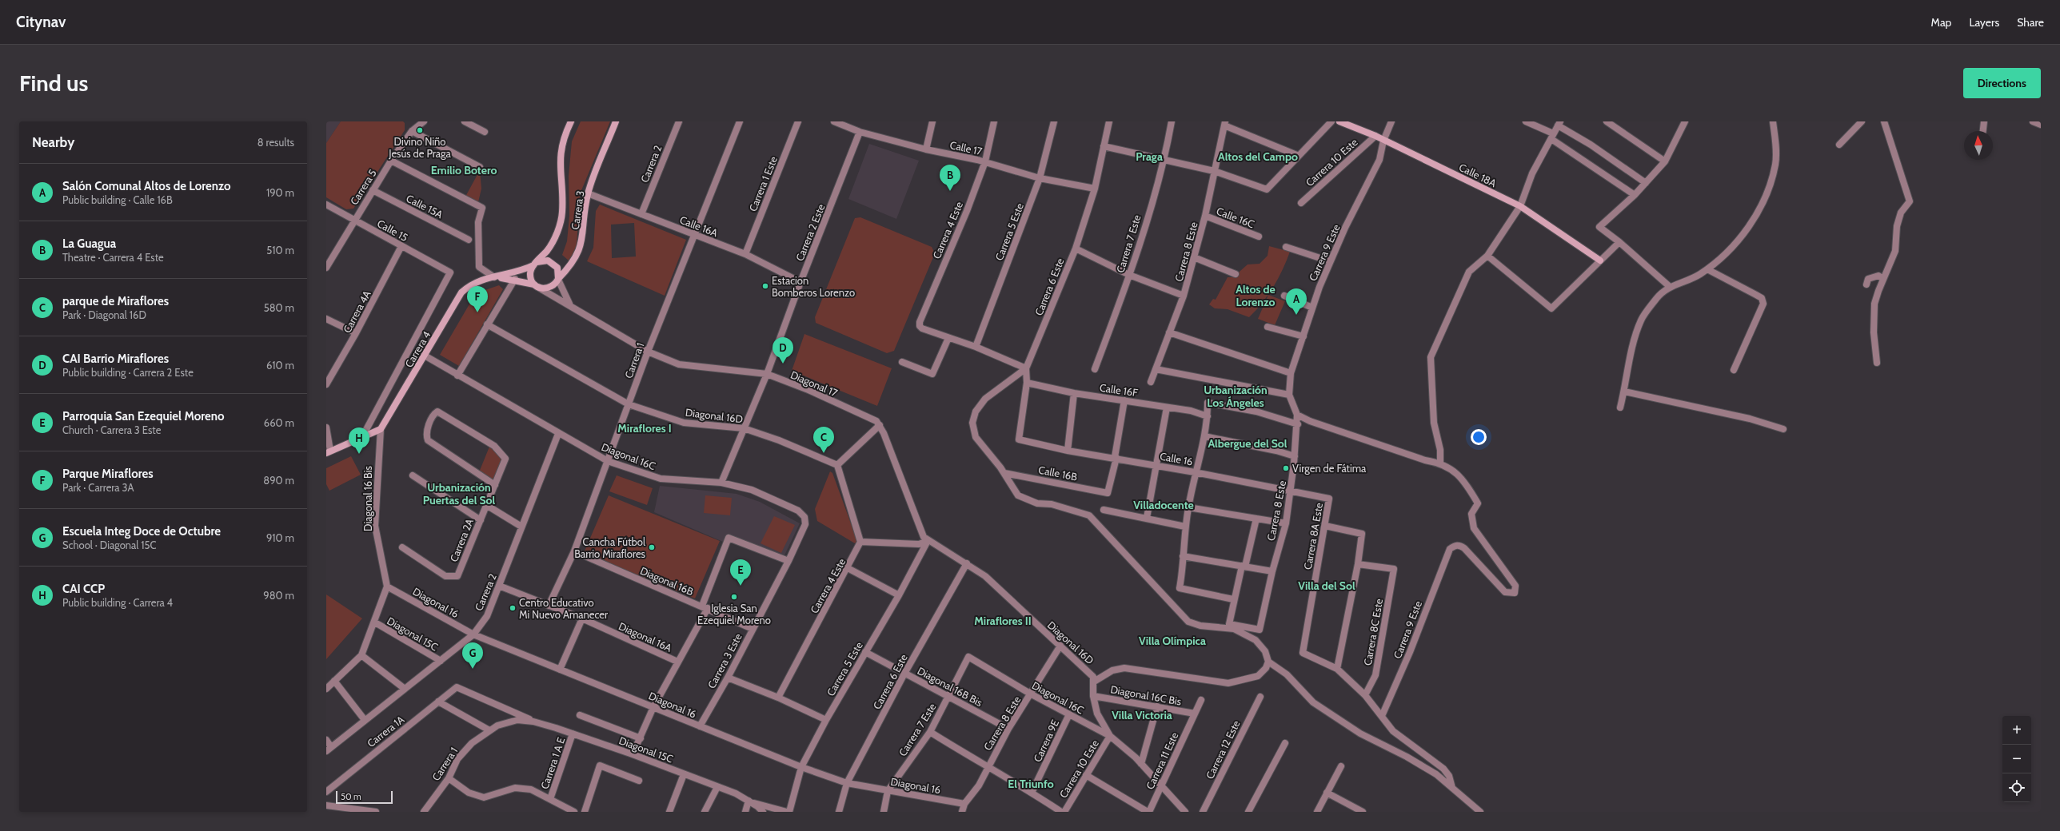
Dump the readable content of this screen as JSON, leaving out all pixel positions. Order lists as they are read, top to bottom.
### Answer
{
  "streets": {
    "street": [
      "Calle 17",
      "Carrera 10 Este",
      "Carrera 2",
      "Calle 18A",
      "Carrera 1 Este",
      "Carrera 5",
      "Calle 15A",
      "Carrera 3",
      "Calle 16C",
      "Calle 16A",
      "Calle 15",
      "Carrera 4 Este",
      "Carrera 5 Este",
      "Carrera 2 Este",
      "Carrera 7 Este",
      "Carrera 8 Este",
      "Carrera 9 Este",
      "Carrera 6 Este",
      "Carrera 4A",
      "Carrera 4",
      "Carrera 1",
      "Diagonal 17",
      "Calle 16F",
      "Diagonal 16D",
      "Diagonal 16C",
      "Calle 16",
      "Calle 16B",
      "Diagonal 16 Bis",
      "Carrera 8A Este",
      "Carrera 2A",
      "Diagonal 16B",
      "Diagonal 16",
      "Carrera 8C Este",
      "Diagonal 15C",
      "Diagonal 16A",
      "Carrera 3 Este",
      "Diagonal 16B Bis",
      "Diagonal 16C Bis",
      "Carrera 1A",
      "Carrera 9E",
      "Carrera 12 Este",
      "Carrera 11 Este",
      "Carrera 1 A E"
    ]
  },
  "crossings": [
    ["Calle 17", "Carrera 4 Este"],
    ["Calle 17", "Carrera 5 Este"],
    ["Calle 17", "Carrera 2 Este"],
    ["Calle 17", "Carrera 6 Este"],
    ["Carrera 10 Este", "Calle 18A"],
    ["Carrera 10 Este", "Diagonal 16C"],
    ["Carrera 2", "Calle 16A"],
    ["Carrera 2", "Diagonal 16C"],
    ["Carrera 2", "Diagonal 16"],
    ["Carrera 2", "Diagonal 15C"],
    ["Carrera 2", "Diagonal 16A"],
    ["Calle 18A", "Carrera 9 Este"],
    ["Carrera 1 Este", "Calle 16A"],
    ["Carrera 5", "Calle 15A"],
    ["Carrera 5", "Calle 15"],
    ["Carrera 3", "Calle 16A"],
    ["Carrera 3", "Carrera 4"],
    ["Carrera 3", "Diagonal 17"],
    ["Calle 16C", "Carrera 8 Este"],
    ["Calle 16A", "Carrera 2 Este"],
    ["Calle 16A", "Carrera 1"],
    ["Calle 15", "Carrera 4A"],
    ["Calle 15", "Carrera 4"],
    ["Carrera 5 Este", "Diagonal 16D"],
    ["Carrera 5 Este", "Diagonal 16"],
    ["Carrera 5 Este", "Diagonal 16B Bis"],
    ["Carrera 2 Este", "Diagonal 17"],
    ["Carrera 2 Este", "Diagonal 16D"],
    ["Carrera 2 Este", "Diagonal 16C"],
    ["Carrera 7 Este", "Diagonal 16C"],
    ["Carrera 7 Este", "Diagonal 16"],
    ["Carrera 7 Este", "Diagonal 16B Bis"],
    ["Carrera 8 Este", "Carrera 9 Este"],
    ["Carrera 8 Este", "Diagonal 16D"],
    ["Carrera 8 Este", "Diagonal 16C"],
    ["Carrera 8 Este", "Calle 16"],
    ["Carrera 8 Este", "Diagonal 16"],
    ["Carrera 8 Este", "Diagonal 16B Bis"],
    ["Carrera 6 Este", "Diagonal 16D"],
    ["Carrera 6 Este", "Diagonal 16"],
    ["Carrera 6 Este", "Diagonal 16B Bis"],
    ["Carrera 4", "Diagonal 17"],
    ["Carrera 4", "Diagonal 16C"],
    ["Carrera 4", "Diagonal 16 Bis"],
    ["Carrera 1", "Diagonal 17"],
    ["Carrera 1", "Diagonal 16D"],
    ["Carrera 1", "Diagonal 16C"],
    ["Carrera 1", "Diagonal 16B"],
    ["Carrera 1", "Diagonal 15C"],
    ["Carrera 1", "Diagonal 16A"],
    ["Calle 16F", "Calle 16"],
    ["Diagonal 16C", "Carrera 3 Este"],
    ["Diagonal 16C", "Carrera 9E"],
    ["Calle 16", "Calle 16B"],
    ["Calle 16", "Carrera 8A Este"],
    ["Diagonal 16 Bis", "Diagonal 16"],
    ["Diagonal 16B", "Carrera 3 Este"],
    ["Diagonal 16", "Carrera 3 Este"],
    ["Diagonal 15C", "Carrera 1A"],
    ["Diagonal 15C", "Carrera 1 A E"],
    ["Diagonal 16C Bis", "Carrera 11 Este"]
  ],
  "districts": [
    "Praga",
    "Altos del Campo",
    "Emilio Botero",
    "Altos de Lorenzo",
    "Urbanización Los Ángeles",
    "Miraflores I",
    "Albergue del Sol",
    "Urbanización Puertas del Sol",
    "Villadocente",
    "Villa del Sol",
    "Miraflores II",
    "Villa Olímpica",
    "Villa Victoria",
    "El Triunfo"
  ],
  "places": [
    "Divino Niño Jesús de Praga",
    "Estacion Bomberos Lorenzo",
    "Virgen de Fátima",
    "Cancha Fútbol Barrio Miraflores",
    "Iglesia San Ezequiel Moreno",
    "Centro Educativo Mi Nuevo Amanecer"
  ],
  "scale_bar": "50 m",
  "north": "top",
  "page": {
    "header": "Citynav",
    "nav": ["Map", "Layers", "Share"],
    "buttons": "Directions",
    "title": "Find us",
    "heading": ["Nearby", "8 results"],
    "list": [
      {
        "mark": "A",
        "name": "Salón Comunal Altos de Lorenzo",
        "note": "Public building · Calle 16B",
        "value": "190 m"
      },
      {
        "mark": "B",
        "name": "La Guagua",
        "note": "Theatre · Carrera 4 Este",
        "value": "510 m"
      },
      {
        "mark": "C",
        "name": "parque de Miraflores",
        "note": "Park · Diagonal 16D",
        "value": "580 m"
      },
      {
        "mark": "D",
        "name": "CAI Barrio Miraflores",
        "note": "Public building · Carrera 2 Este",
        "value": "610 m"
      },
      {
        "mark": "E",
        "name": "Parroquia San Ezequiel Moreno",
        "note": "Church · Carrera 3 Este",
        "value": "660 m"
      },
      {
        "mark": "F",
        "name": "Parque Miraflores",
        "note": "Park · Carrera 3A",
        "value": "890 m"
      },
      {
        "mark": "G",
        "name": "Escuela Integ Doce de Octubre",
        "note": "School · Diagonal 15C",
        "value": "910 m"
      },
      {
        "mark": "H",
        "name": "CAI CCP",
        "note": "Public building · Carrera 4",
        "value": "980 m"
      }
    ],
    "pins": [
      "B",
      "F",
      "A",
      "D",
      "C",
      "H",
      "E",
      "G"
    ],
    "map_buttons": ["+", "−"],
    "scale": "50 m"
  }
}
